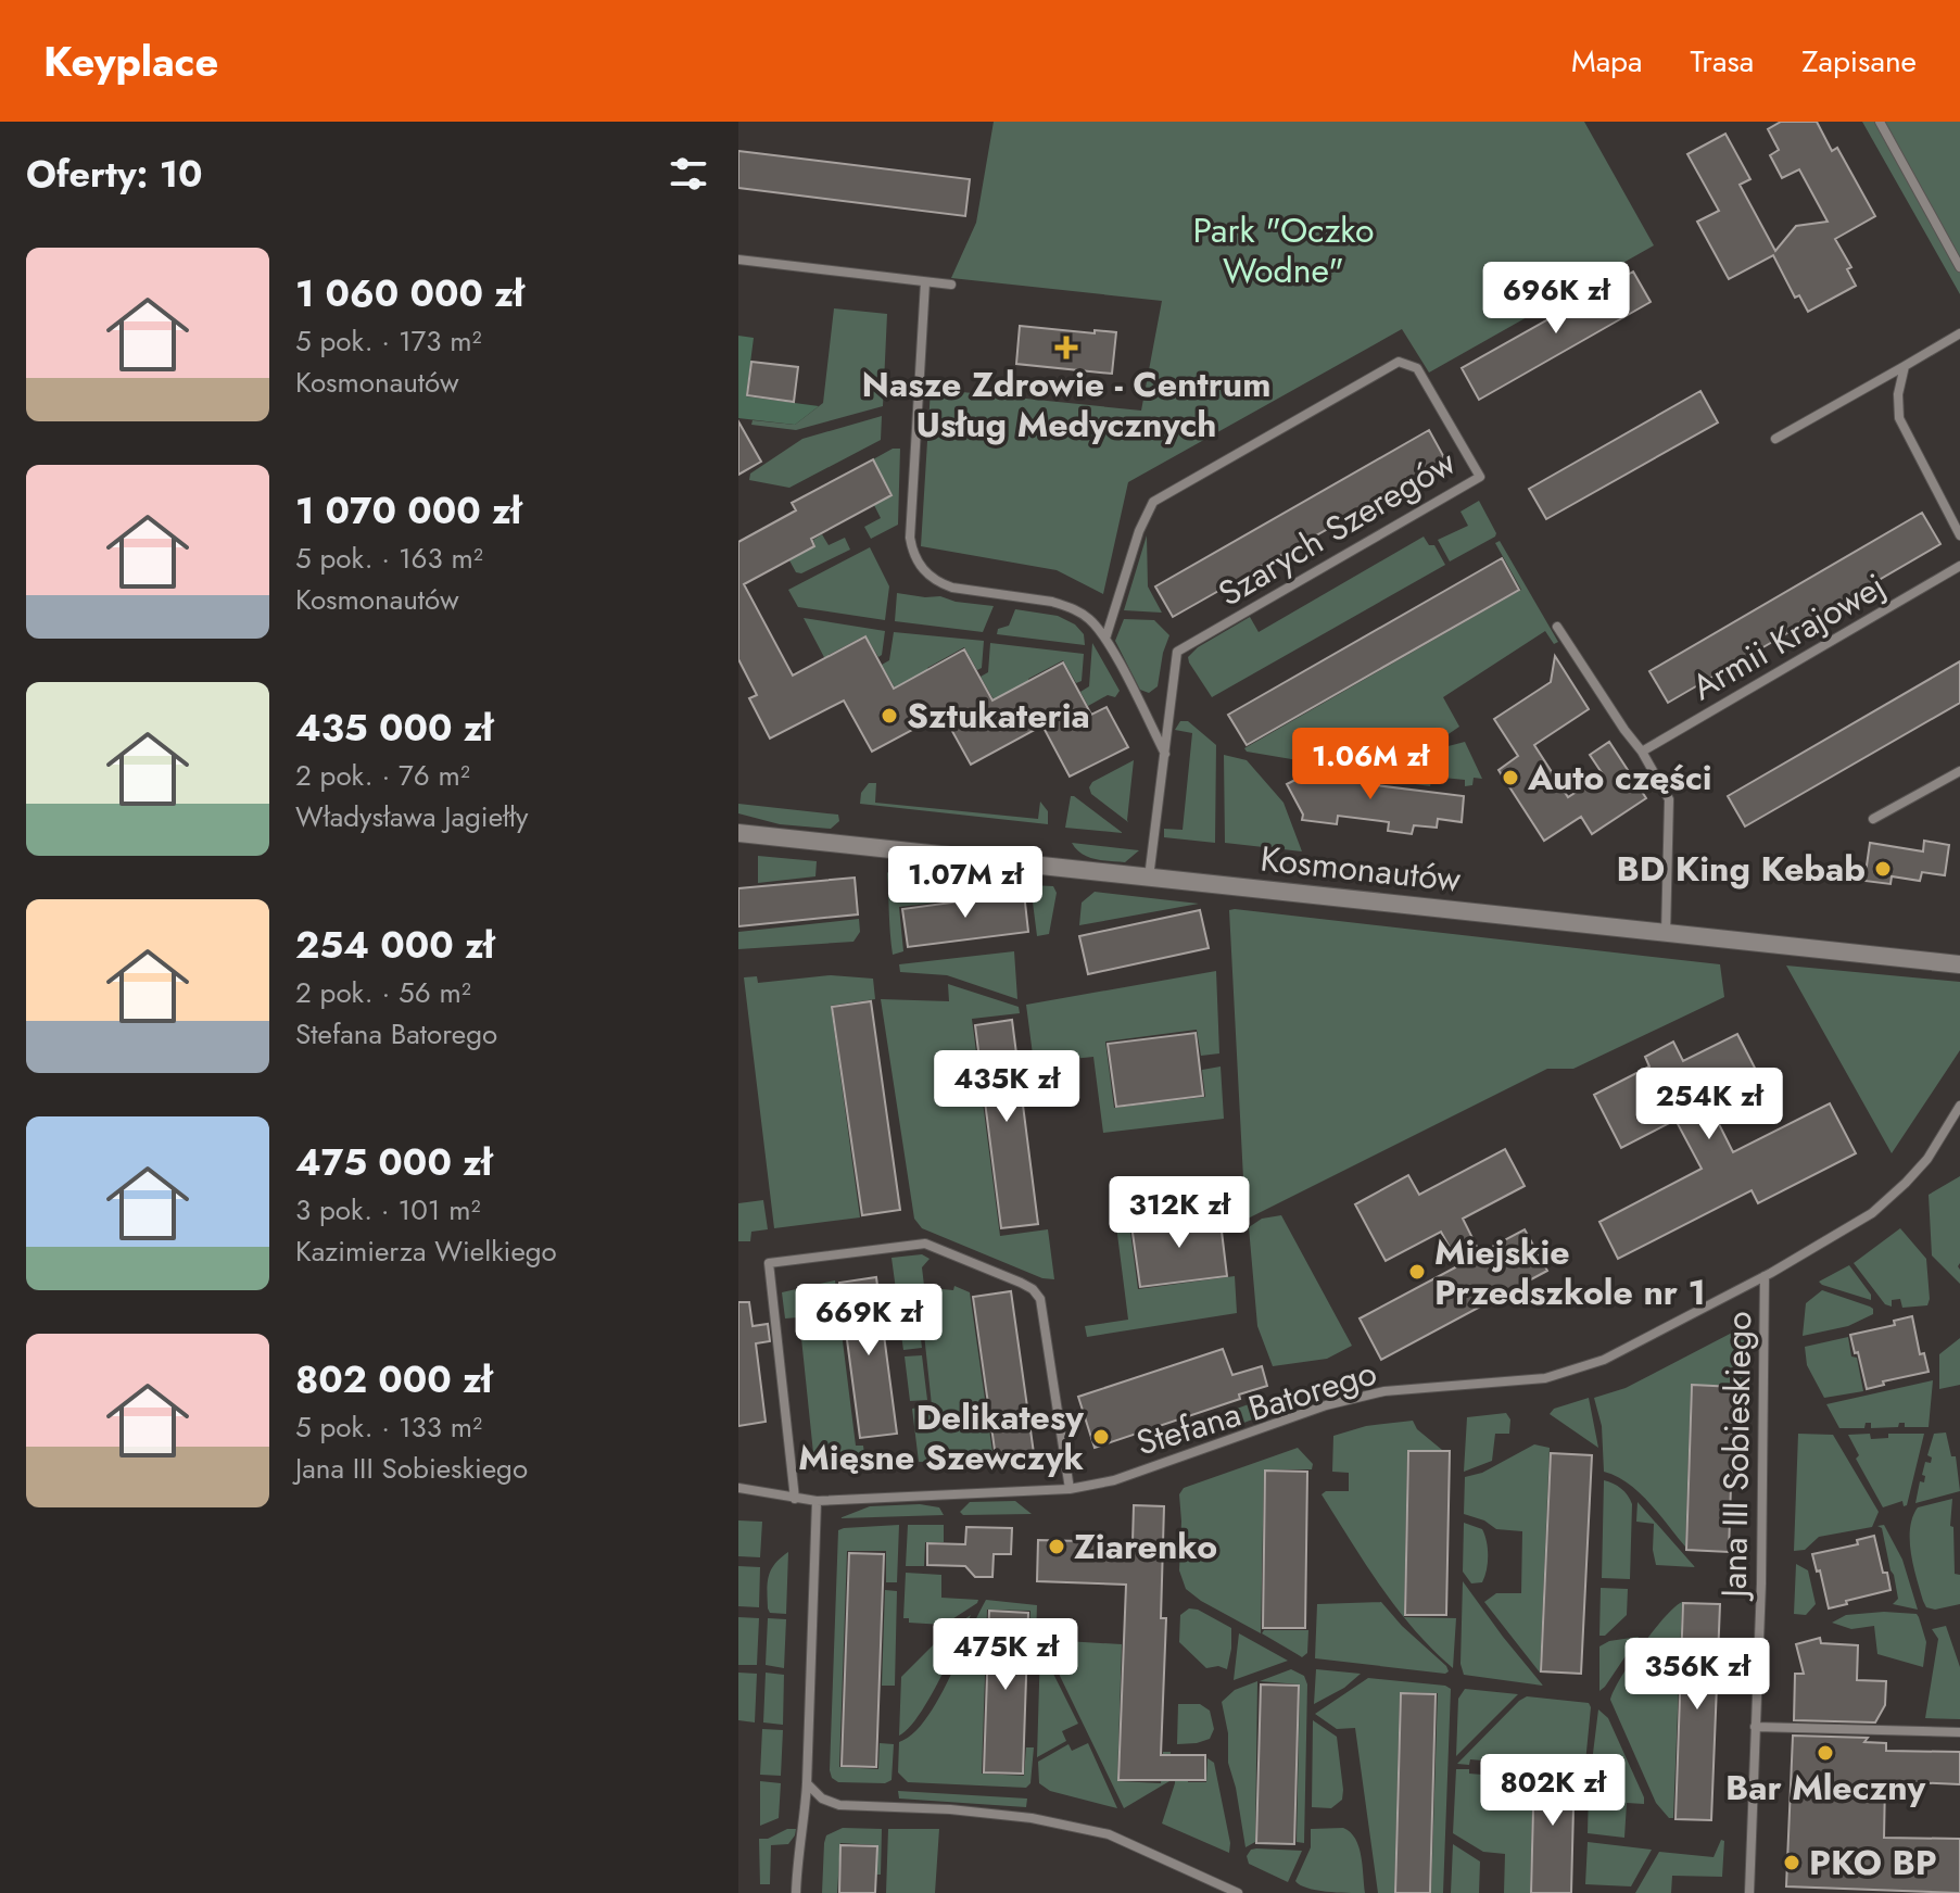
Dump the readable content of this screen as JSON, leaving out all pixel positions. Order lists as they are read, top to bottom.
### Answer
{
  "streets": {
    "street": [
      "Szarych Szeregów",
      "Armii Krajowej",
      "Kosmonautów",
      "Stefana Batorego",
      "Jana III Sobieskiego"
    ]
  },
  "crossings": [
    ["Szarych Szeregów", "Kosmonautów"],
    ["Stefana Batorego", "Jana III Sobieskiego"]
  ],
  "parks": ["Park \"Oczko Wodne\""],
  "places": {
    "health": ["Nasze Zdrowie - Centrum Usług Medycznych"],
    "other": [
      "Sztukateria",
      "Auto części",
      "BD King Kebab",
      "Miejskie Przedszkole nr 1",
      "Delikatesy Mięsne Szewczyk",
      "Ziarenko",
      "Bar Mleczny",
      "PKO BP"
    ]
  },
  "page": {
    "header": "Keyplace",
    "nav": ["Mapa", "Trasa", "Zapisane"],
    "heading": "Oferty: 10",
    "list": [
      {
        "name": "1 060 000 zł",
        "note": "5 pok. · 173 m² · Kosmonautów"
      },
      {
        "name": "1 070 000 zł",
        "note": "5 pok. · 163 m² · Kosmonautów"
      },
      {
        "name": "435 000 zł",
        "note": "2 pok. · 76 m² · Władysława Jagiełły"
      },
      {
        "name": "254 000 zł",
        "note": "2 pok. · 56 m² · Stefana Batorego"
      },
      {
        "name": "475 000 zł",
        "note": "3 pok. · 101 m² · Kazimierza Wielkiego"
      },
      {
        "name": "802 000 zł",
        "note": "5 pok. · 133 m² · Jana III Sobieskiego"
      }
    ],
    "price": [
      "696K zł",
      "1.06M zł",
      "1.07M zł",
      "435K zł",
      "254K zł",
      "312K zł",
      "669K zł",
      "475K zł",
      "356K zł",
      "802K zł"
    ]
  }
}
